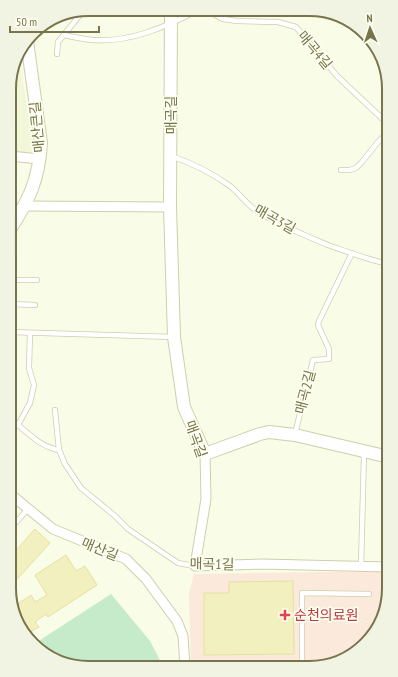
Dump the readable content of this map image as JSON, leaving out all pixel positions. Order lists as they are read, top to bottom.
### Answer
{
  "streets": {
    "street": [
      "매곡길",
      "매산큰길",
      "매산길",
      "매곡1길"
    ],
    "lane": ["매곡4길", "매곡3길", "매곡2길"]
  },
  "crossings": [
    ["매곡4길", "매곡길"],
    ["매곡길", "매곡3길"],
    ["매곡길", "매곡1길"],
    ["매곡3길", "매곡2길"]
  ],
  "places": {
    "health": ["순천의료원"]
  },
  "scale_bar": "50 m",
  "north": "top"
}
